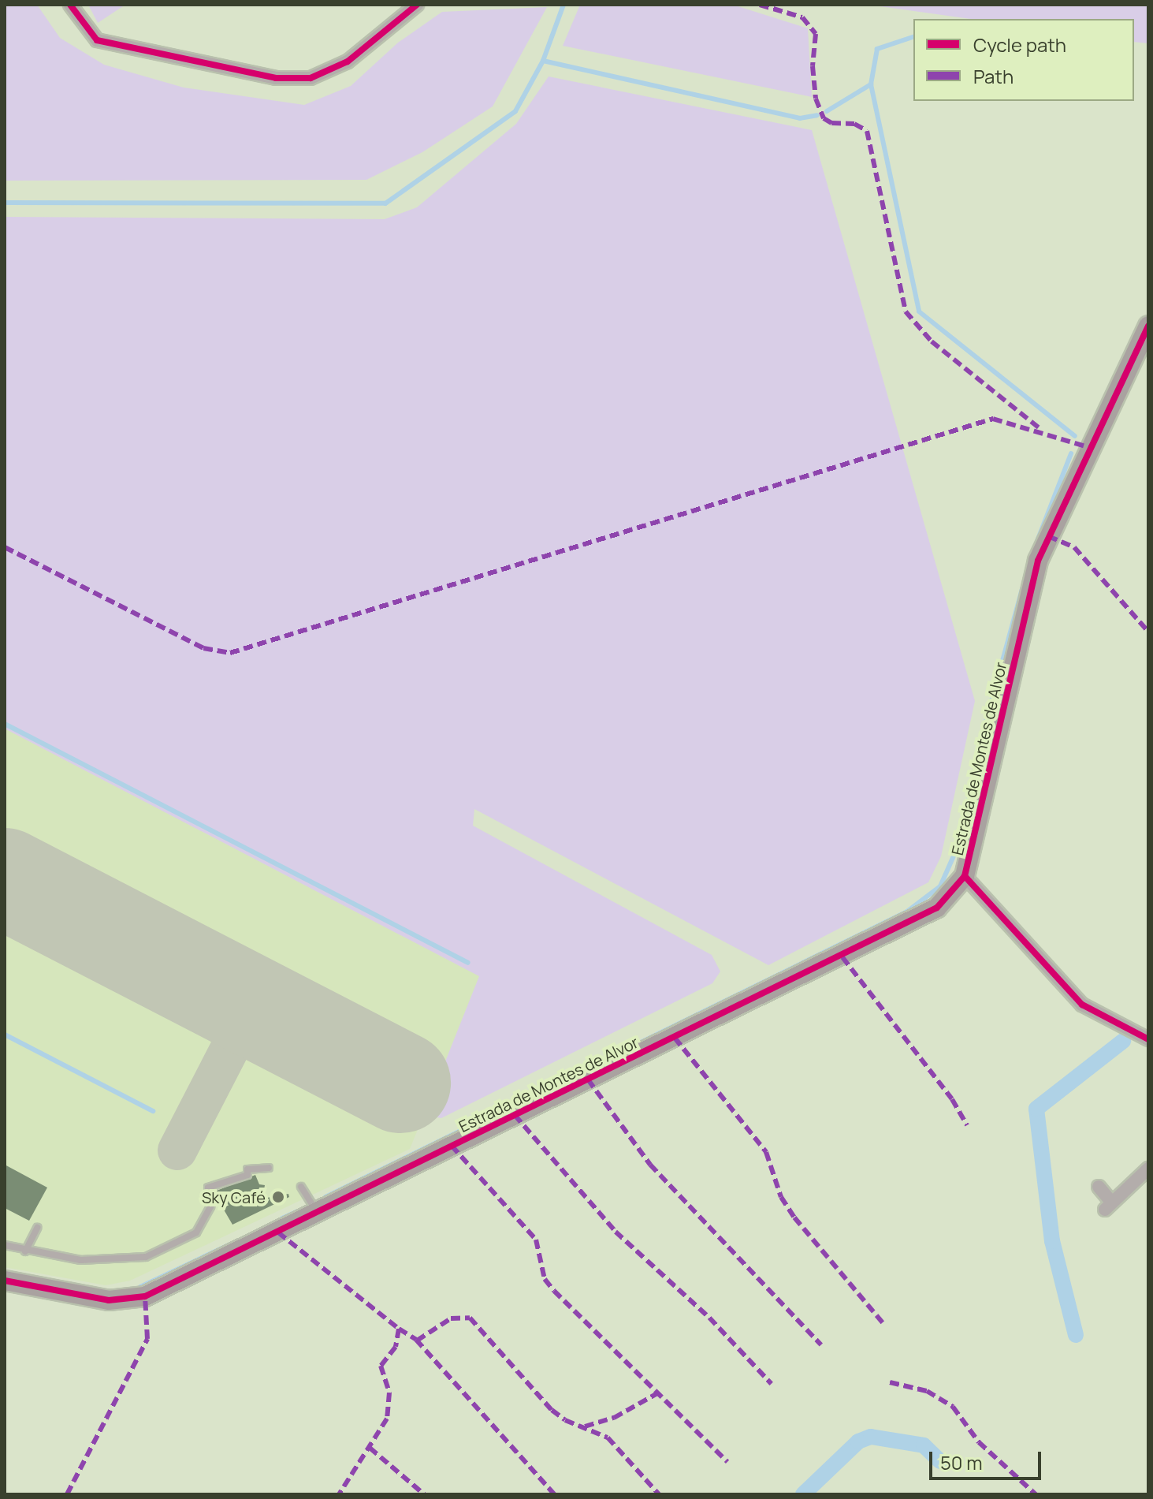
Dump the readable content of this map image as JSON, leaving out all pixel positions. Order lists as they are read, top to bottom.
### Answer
{
  "streets": {
    "street": ["Estrada de Montes de Alvor"]
  },
  "places": ["Sky Café"],
  "legend": ["Cycle path", "Path"],
  "scale_bar": "50 m"
}
